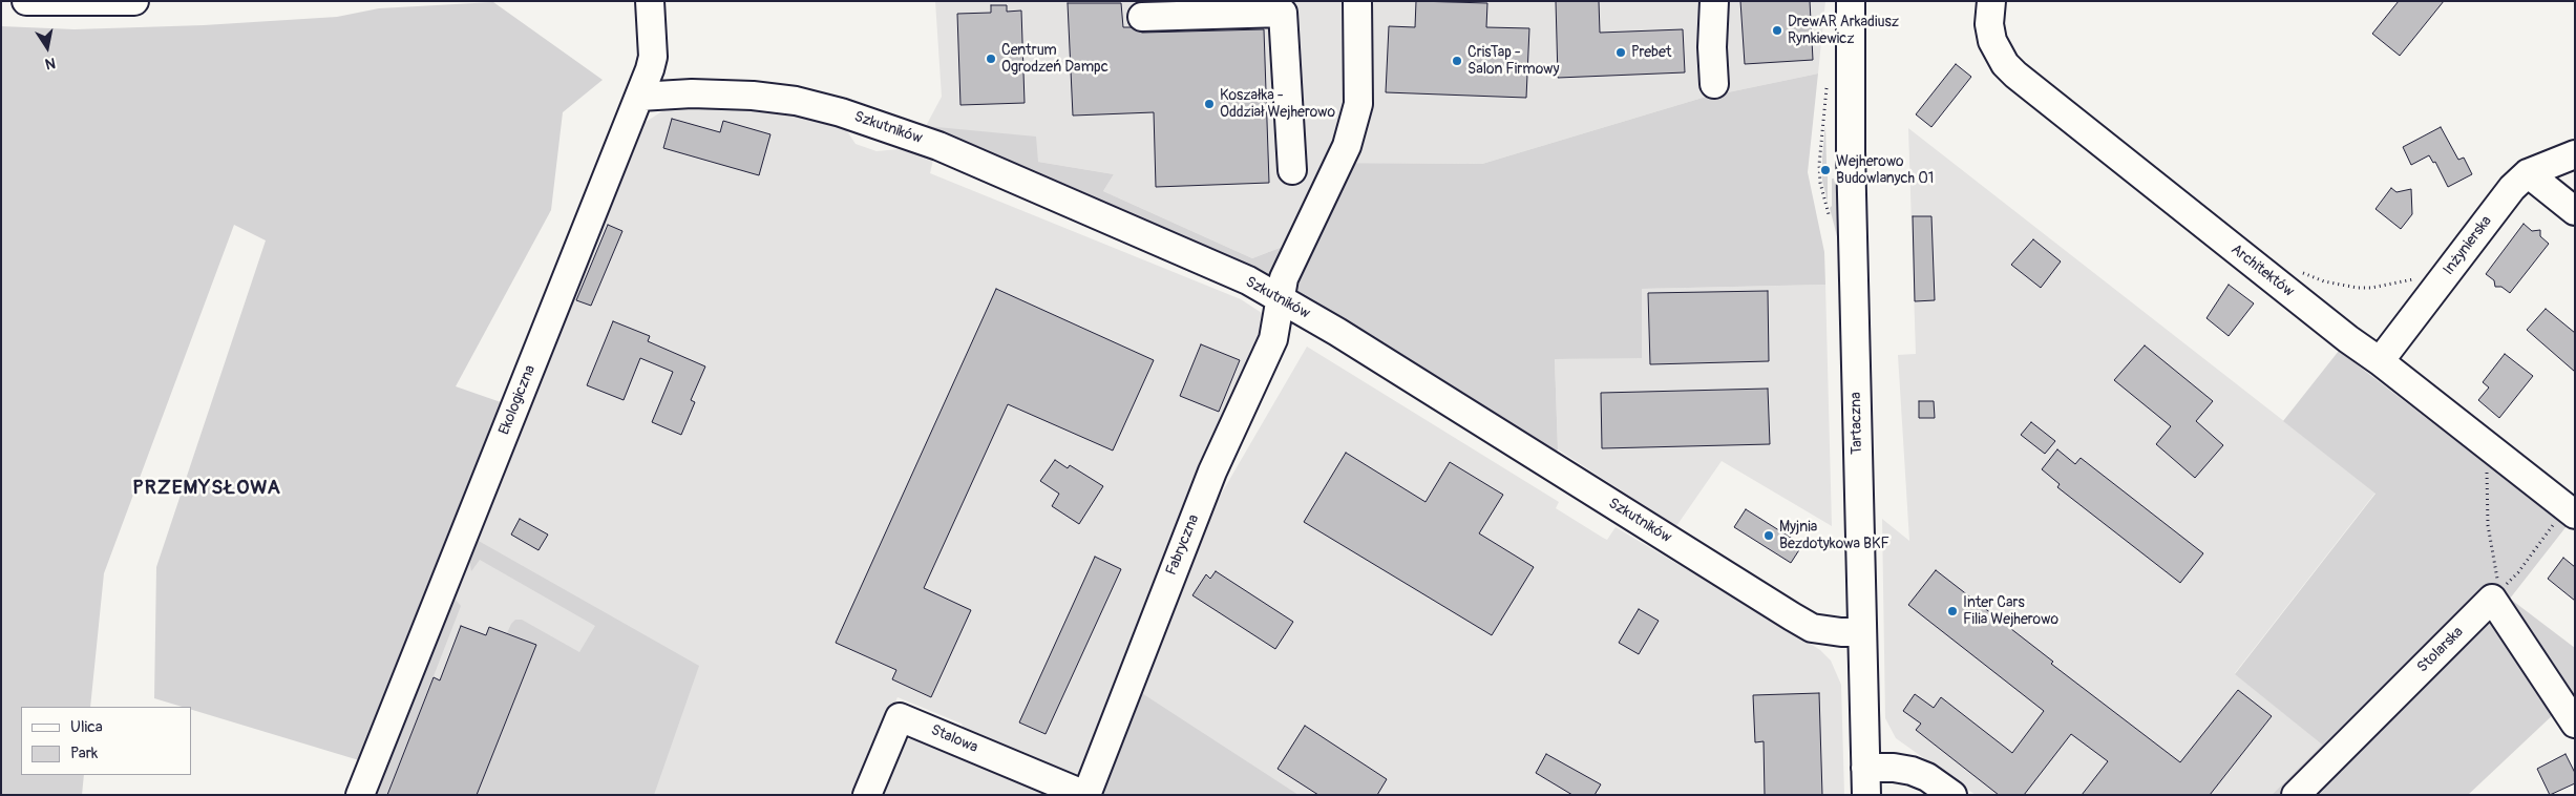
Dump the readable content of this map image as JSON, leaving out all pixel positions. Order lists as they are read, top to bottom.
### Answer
{
  "streets": {
    "street": [
      "Szkutników",
      "Inżynierska",
      "Architektów",
      "Ekologiczna",
      "Tartaczna",
      "Fabryczna",
      "Stolarska",
      "Stalowa"
    ]
  },
  "crossings": [
    ["Szkutników", "Ekologiczna"],
    ["Szkutników", "Tartaczna"],
    ["Szkutników", "Fabryczna"],
    ["Inżynierska", "Architektów"],
    ["Fabryczna", "Stalowa"]
  ],
  "districts": ["PRZEMYSŁOWA"],
  "places": [
    "DrewAR Arkadiusz Rynkiewicz",
    "Prebet",
    "Centrum Ogrodzeń Dampc",
    "CrisTap - Salon Firmowy",
    "Koszałka - Oddział Wejherowo",
    "Wejherowo Budowlanych 01",
    "Myjnia Bezdotykowa BKF",
    "Inter Cars Filia Wejherowo"
  ],
  "legend": ["Ulica", "Park"],
  "north": "bottom"
}
